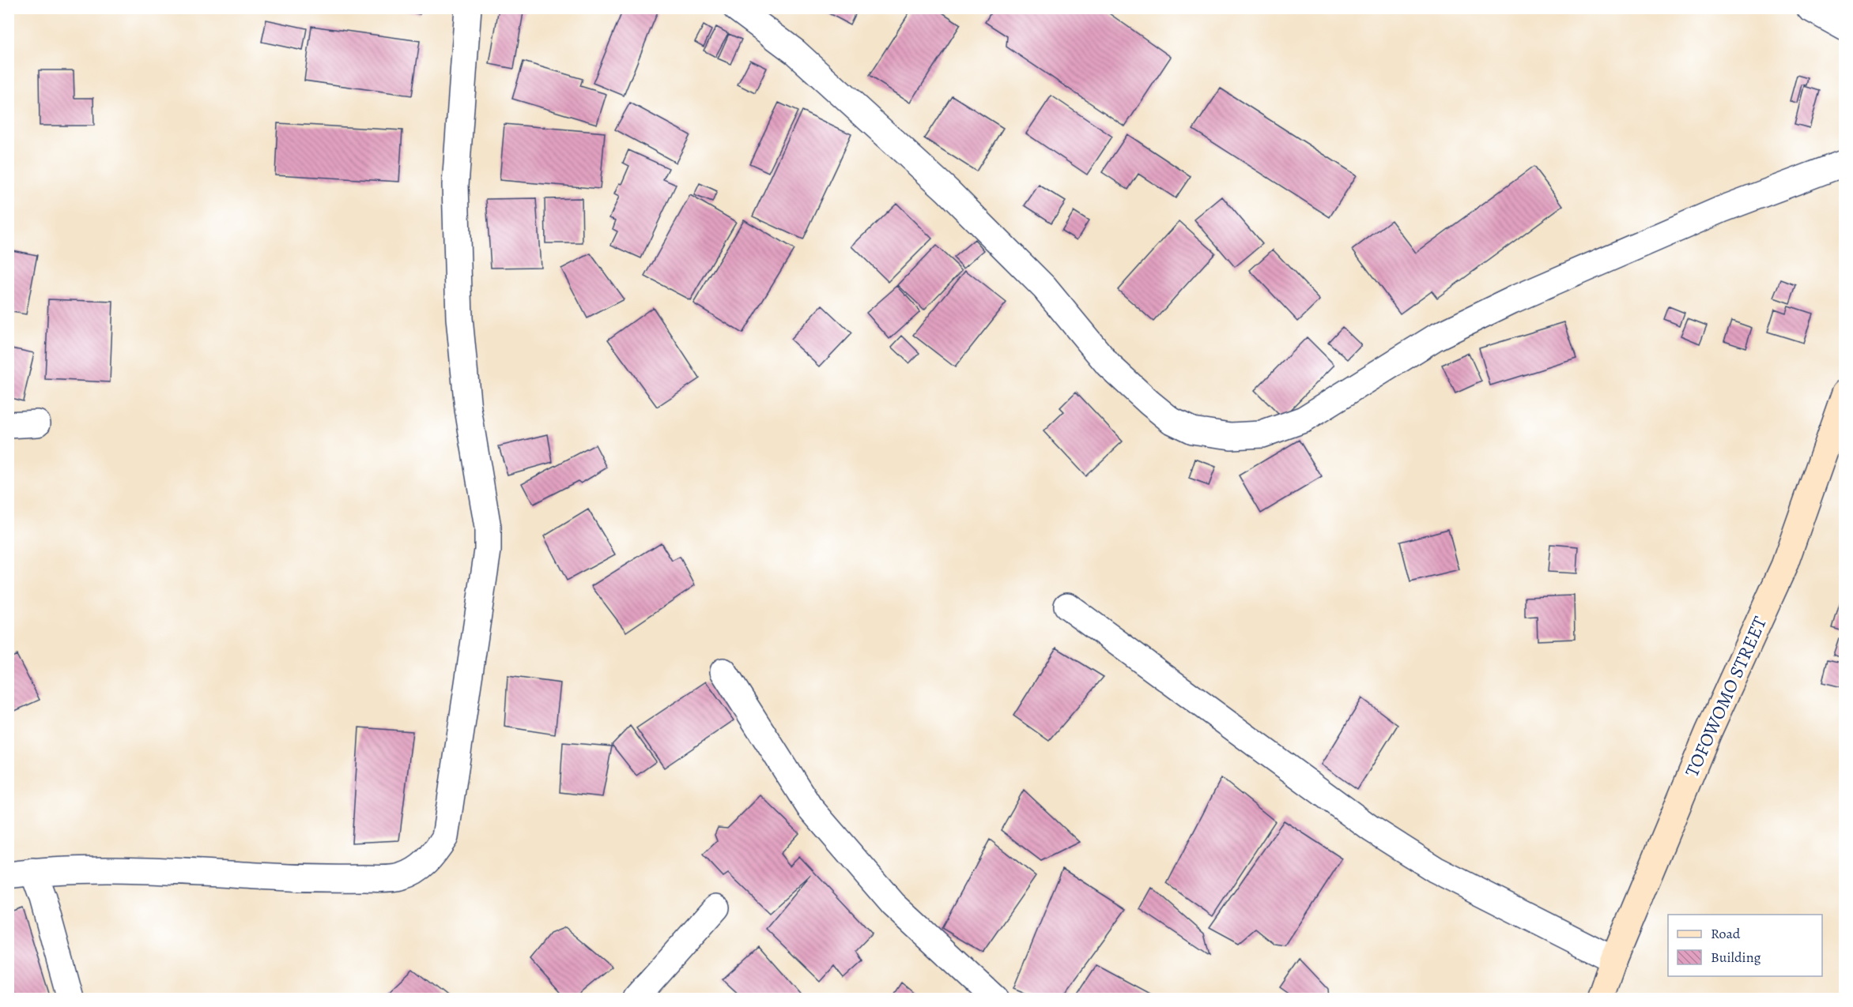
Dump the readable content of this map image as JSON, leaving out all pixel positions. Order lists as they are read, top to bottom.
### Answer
{
  "streets": {
    "street": ["TOFOWOMO STREET"]
  },
  "legend": ["Road", "Building"]
}
